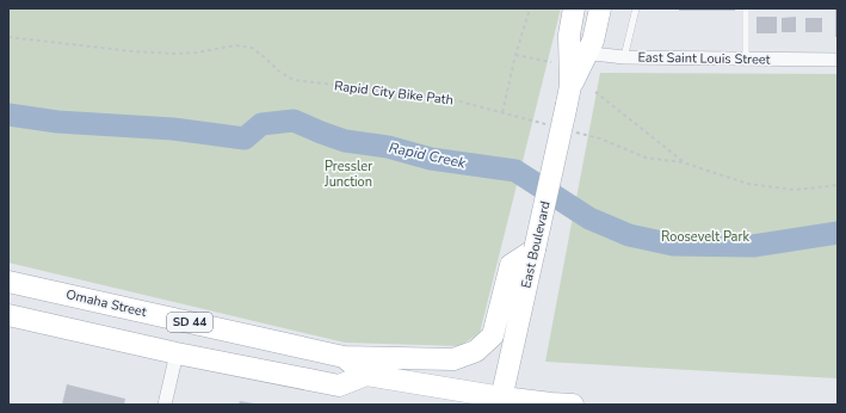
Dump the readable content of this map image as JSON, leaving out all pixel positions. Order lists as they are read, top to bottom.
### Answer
{
  "streets": {
    "main road": ["East Boulevard", "Omaha Street", "SD 44"],
    "street": ["East Saint Louis Street"],
    "path": ["Rapid City Bike Path"]
  },
  "crossings": [
    ["East Saint Louis Street", "East Boulevard"],
    ["East Boulevard", "Omaha Street"],
    ["East Boulevard", "SD 44"],
    ["Omaha Street", "SD 44"]
  ],
  "water": ["Rapid Creek"],
  "parks": ["Pressler Junction", "Roosevelt Park"]
}
